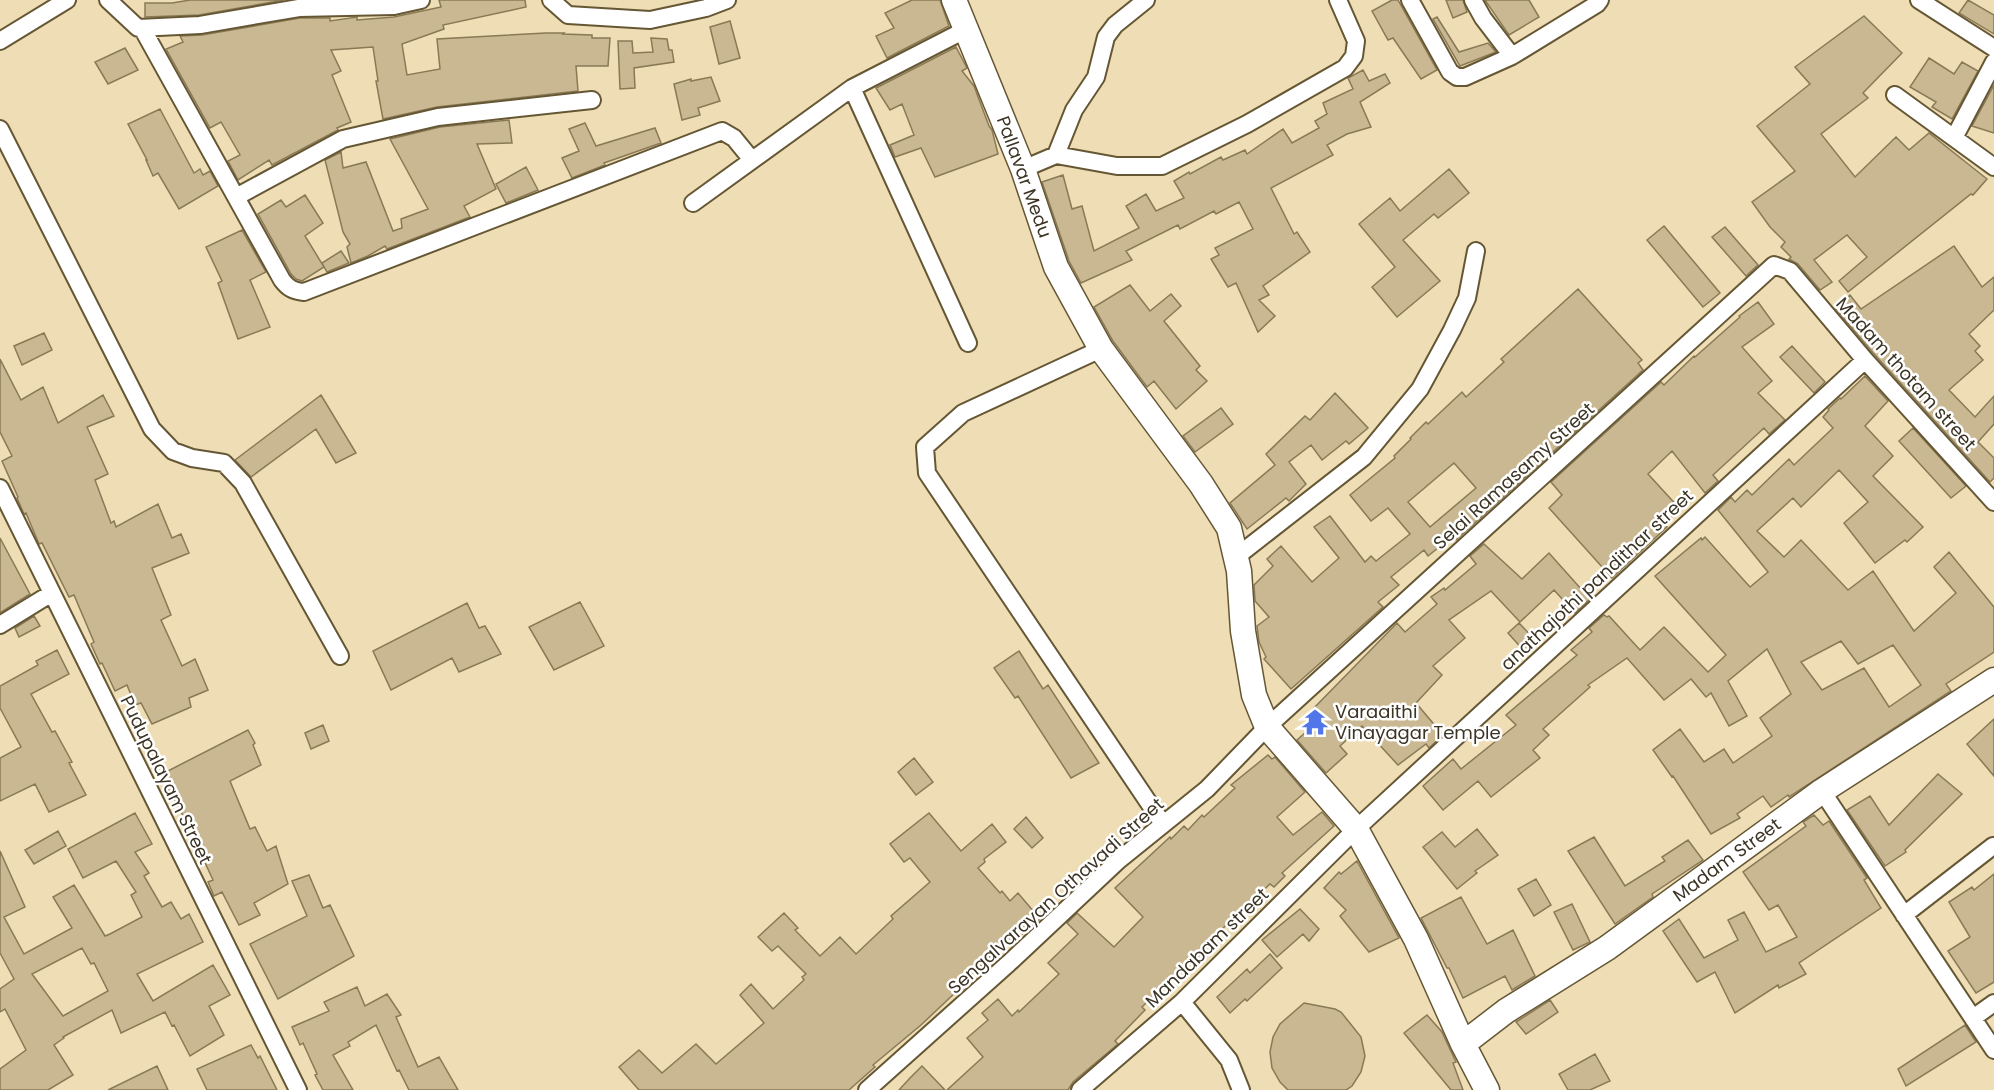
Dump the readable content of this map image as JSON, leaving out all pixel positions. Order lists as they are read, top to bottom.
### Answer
{
  "streets": {
    "street": [
      "Pallavar Medu",
      "Madam thotam street",
      "Selai Ramasamy Street",
      "anathajothi pandithar street",
      "Pudupalayam Street",
      "Madam Street",
      "Sengalvarayan Othavadi Street",
      "Mandabam street"
    ]
  },
  "crossings": [
    ["Pallavar Medu", "Selai Ramasamy Street"],
    ["Pallavar Medu", "anathajothi pandithar street"],
    ["Pallavar Medu", "Madam Street"],
    ["Pallavar Medu", "Sengalvarayan Othavadi Street"],
    ["Pallavar Medu", "Mandabam street"],
    ["Madam thotam street", "Selai Ramasamy Street"],
    ["Madam thotam street", "anathajothi pandithar street"],
    ["Selai Ramasamy Street", "Sengalvarayan Othavadi Street"],
    ["anathajothi pandithar street", "Mandabam street"]
  ],
  "places": {
    "temple": ["Varaaithi Vinayagar Temple"]
  }
}
